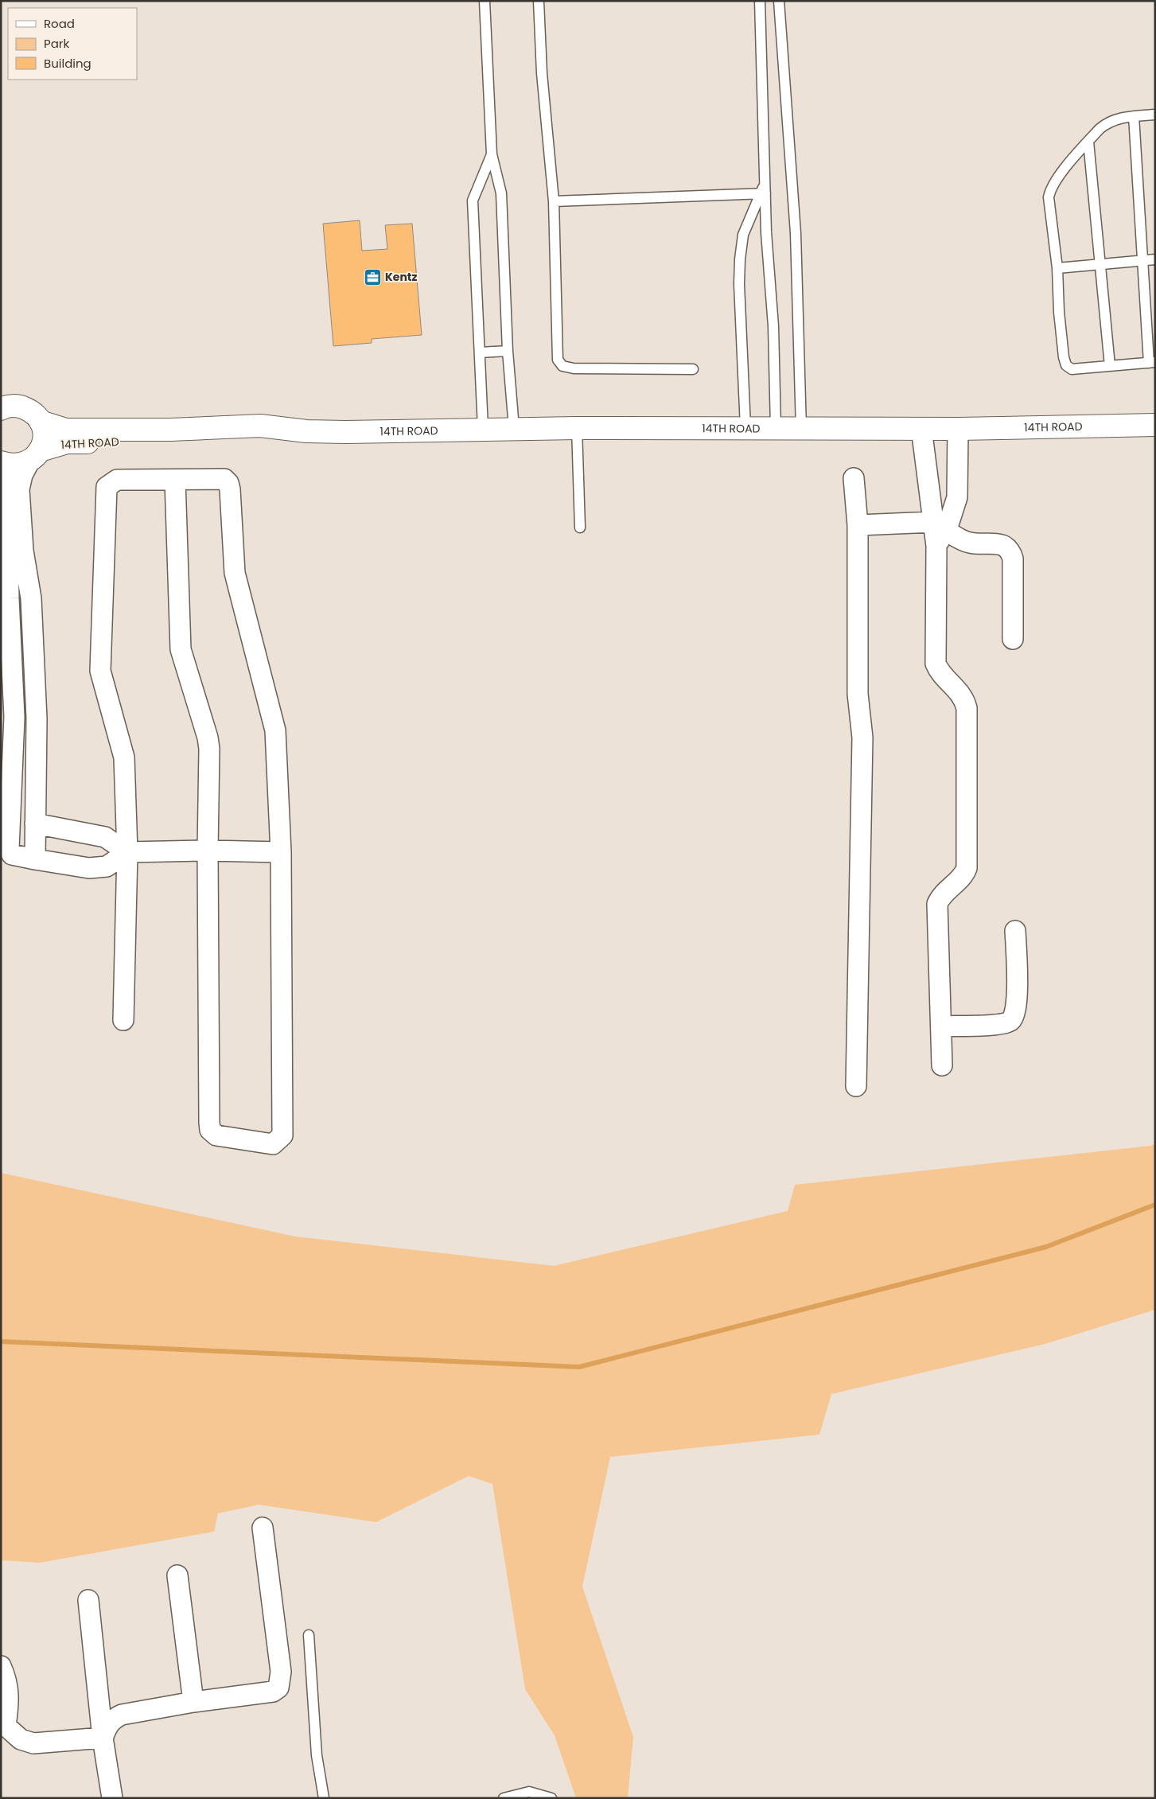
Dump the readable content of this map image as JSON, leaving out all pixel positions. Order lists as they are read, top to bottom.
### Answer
{
  "streets": {
    "street": ["14TH ROAD"]
  },
  "places": {
    "office": ["Kentz"]
  },
  "legend": ["Road", "Park", "Building"]
}
